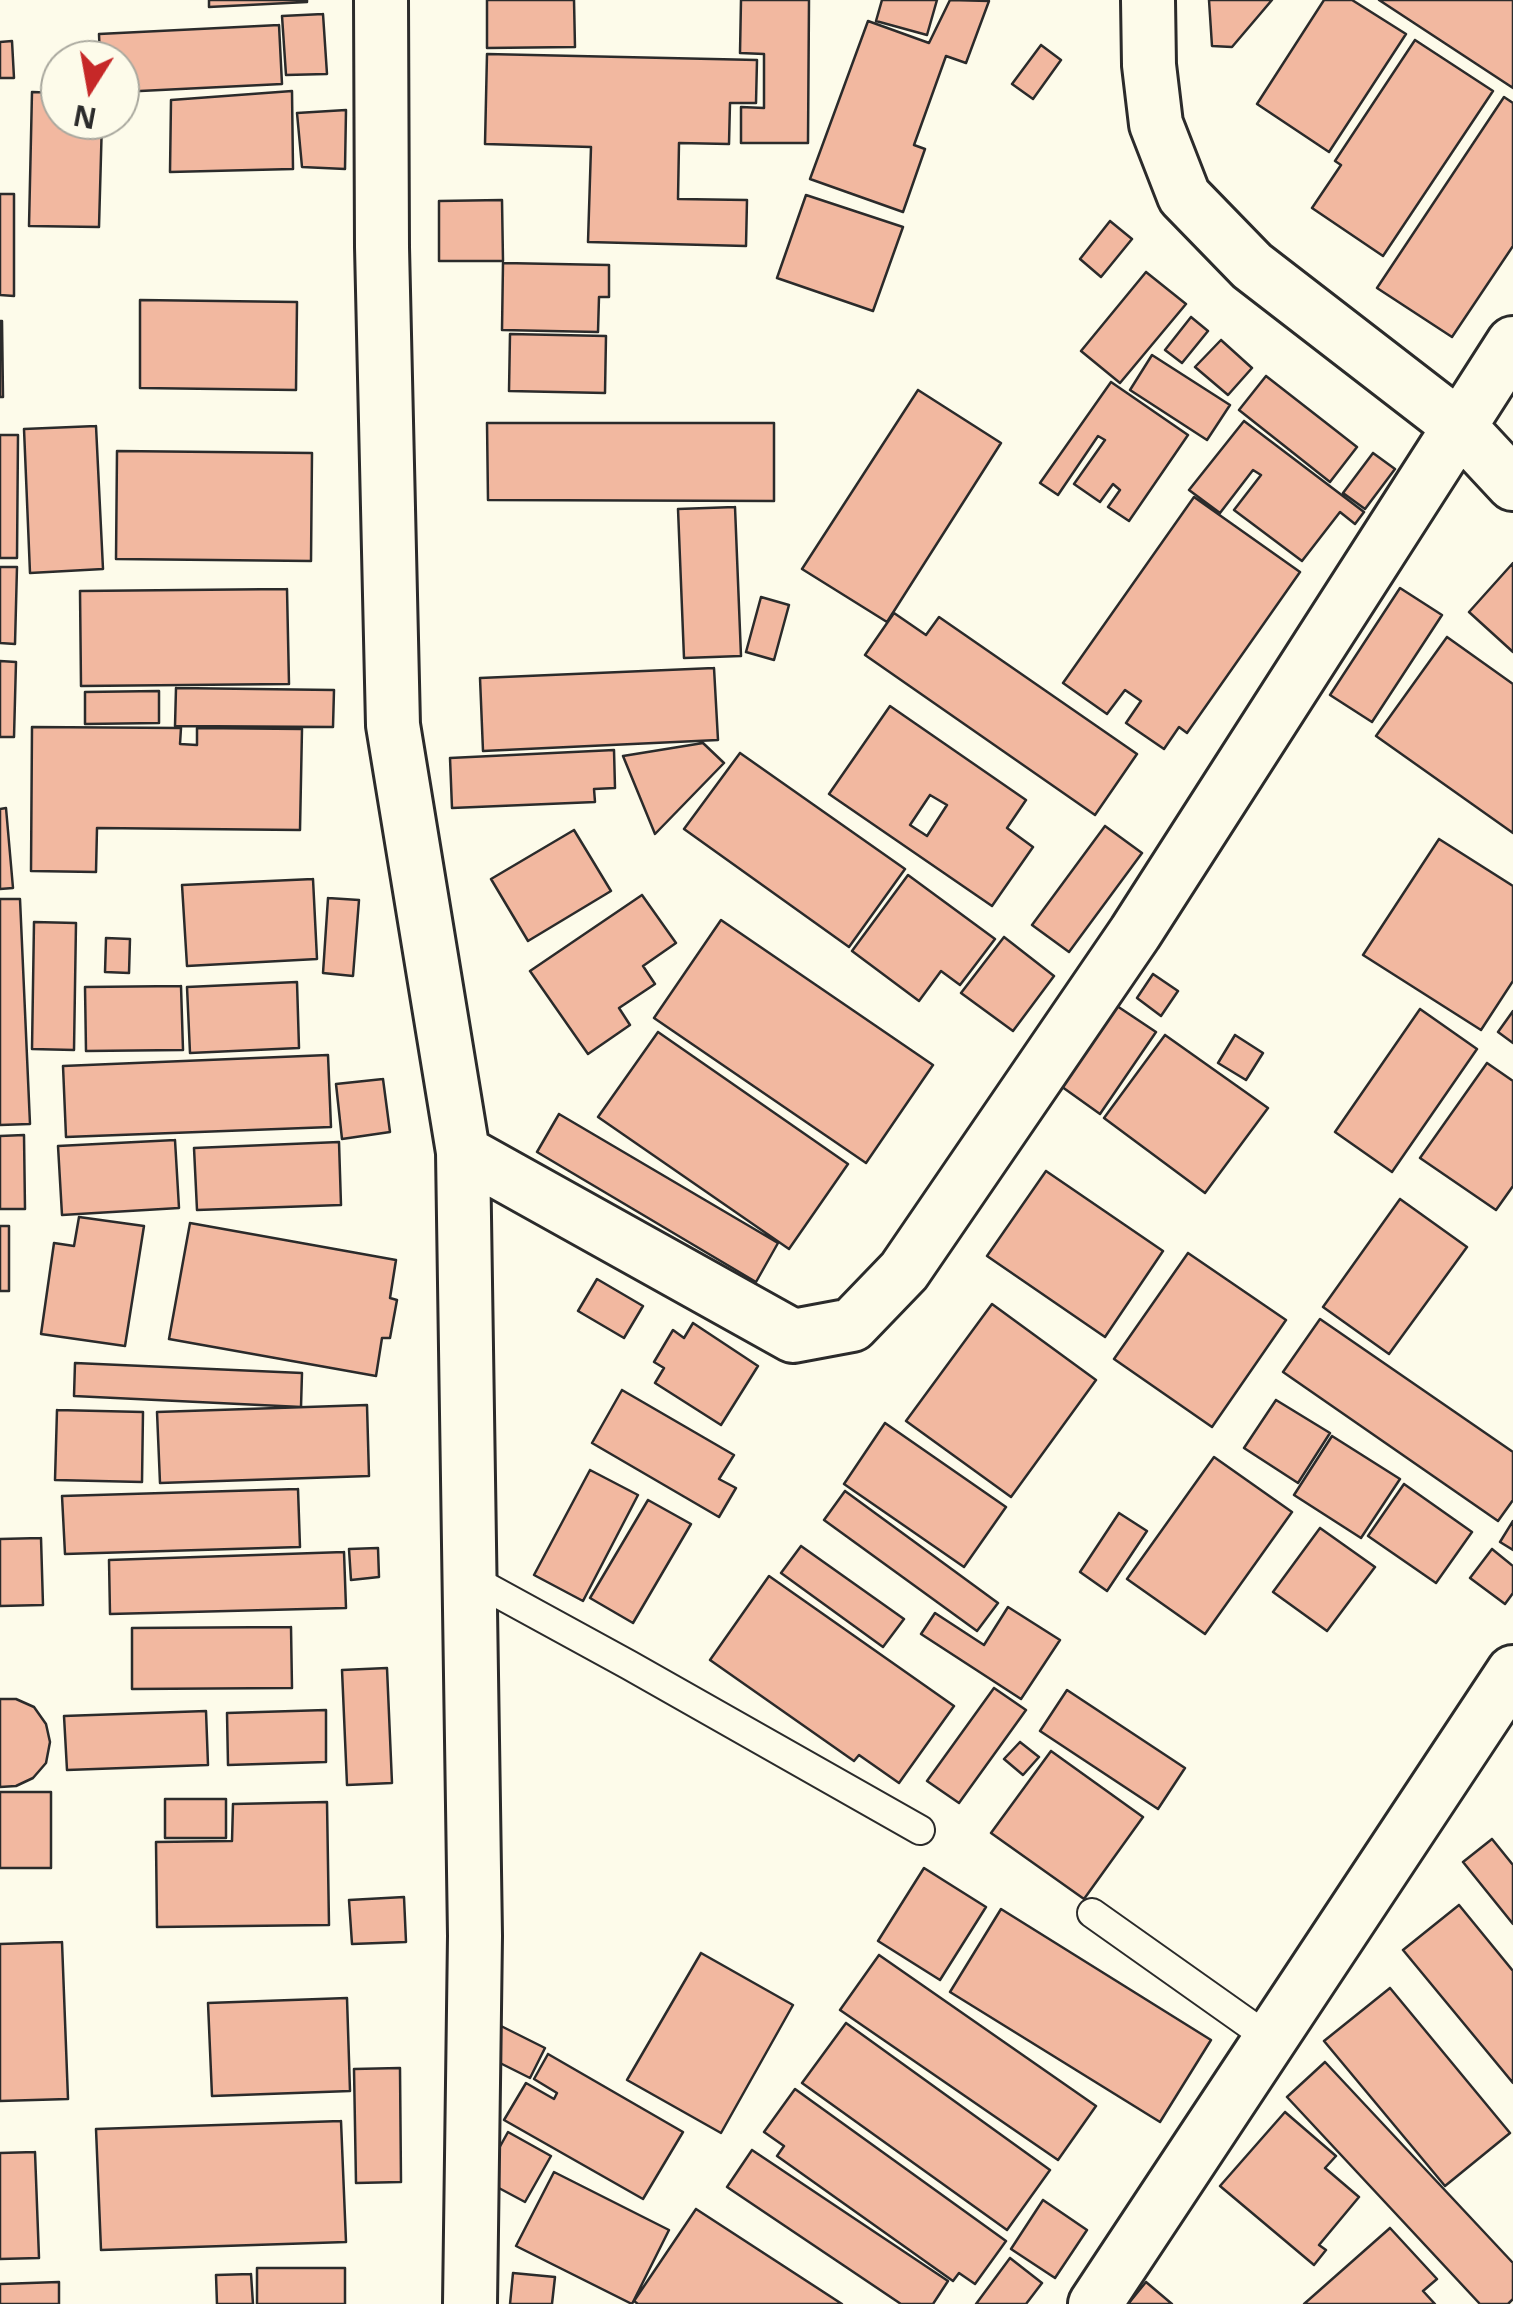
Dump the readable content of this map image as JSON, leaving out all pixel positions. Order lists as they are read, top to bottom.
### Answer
{
  "north": "bottom"
}
